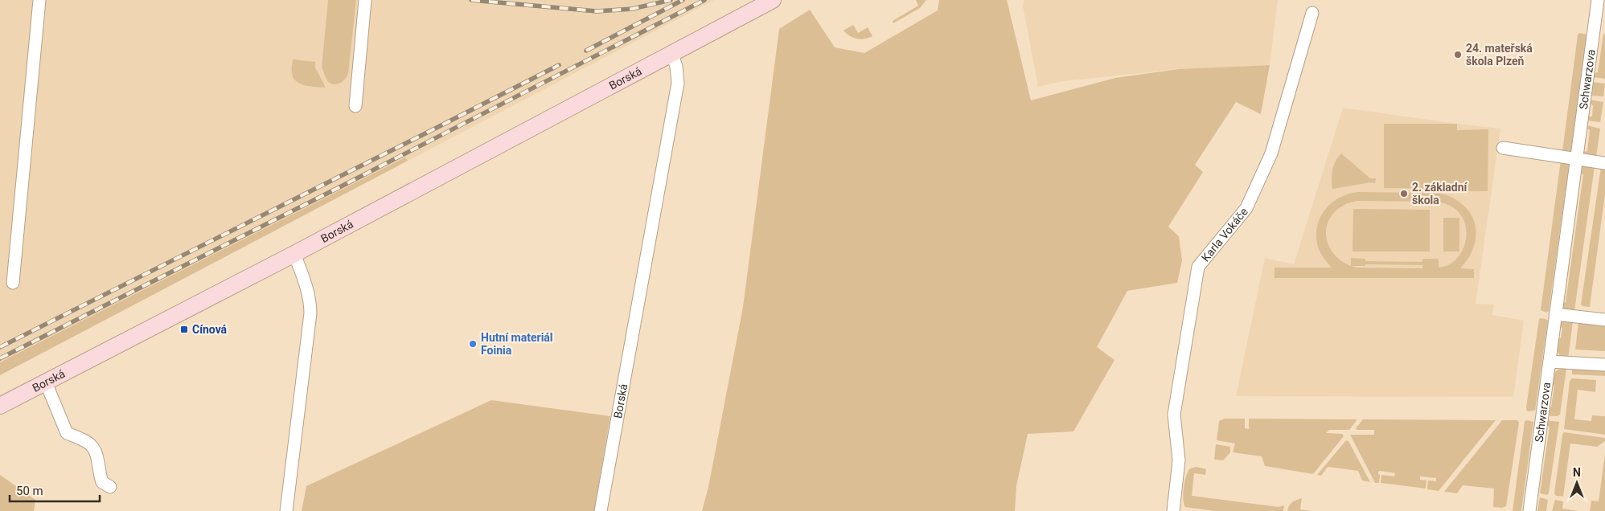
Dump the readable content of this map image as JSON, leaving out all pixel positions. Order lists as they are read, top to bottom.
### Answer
{
  "streets": {
    "street": ["Borská", "Schwarzova", "Karla Vokáče"]
  },
  "places": {
    "other": ["24. mateřská škola Plzeň", "2. základní škola", "Hutní materiál Foinia"],
    "transit": ["Cínová"]
  },
  "scale_bar": "50 m",
  "north": "top"
}
